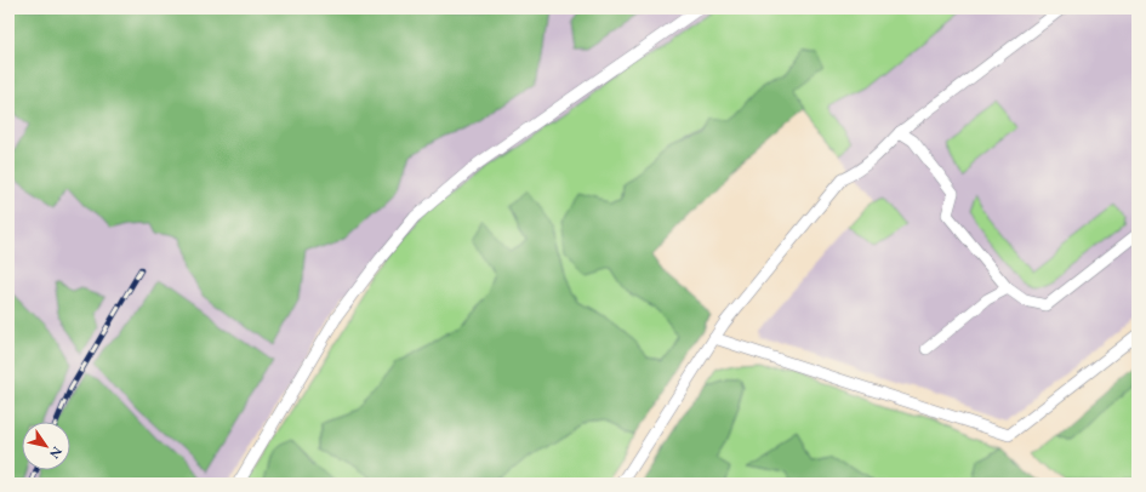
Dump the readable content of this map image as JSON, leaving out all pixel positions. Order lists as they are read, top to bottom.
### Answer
{
  "north": "bottom right"
}
